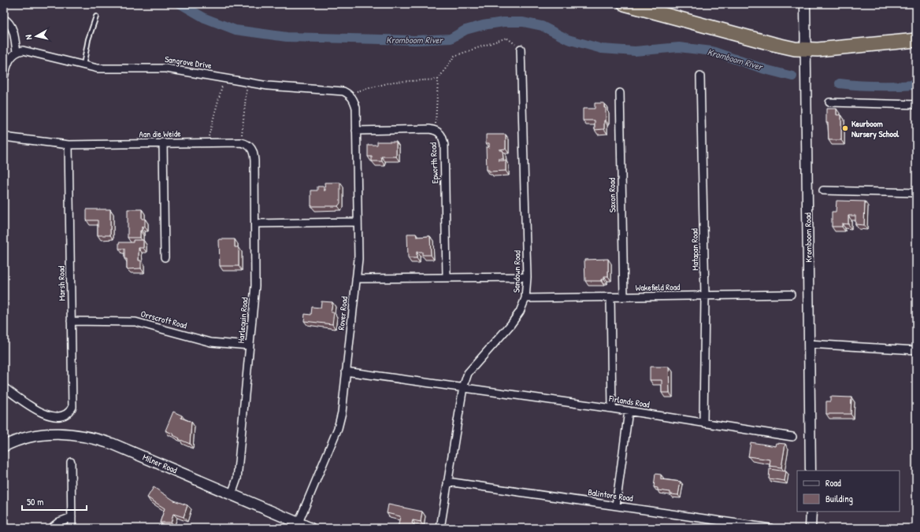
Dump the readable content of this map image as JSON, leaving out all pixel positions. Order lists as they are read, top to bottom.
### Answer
{
  "streets": {
    "main road": ["Milner Road"],
    "street": [
      "Sangrove Drive",
      "Aan die Weide",
      "Epworth Road",
      "Saxon Road",
      "Kromboom Road",
      "Matapan Road",
      "Sandown Road",
      "Marsh Road",
      "Wakefield Road",
      "Rover Road",
      "Orrscroft Road",
      "Harlequin Road",
      "Firlands Road",
      "Balintore Road"
    ]
  },
  "crossings": [
    ["Sangrove Drive", "Rover Road"],
    ["Aan die Weide", "Marsh Road"],
    ["Aan die Weide", "Harlequin Road"],
    ["Epworth Road", "Rover Road"],
    ["Saxon Road", "Wakefield Road"],
    ["Matapan Road", "Wakefield Road"],
    ["Matapan Road", "Firlands Road"],
    ["Sandown Road", "Wakefield Road"],
    ["Sandown Road", "Firlands Road"],
    ["Sandown Road", "Balintore Road"],
    ["Marsh Road", "Orrscroft Road"],
    ["Rover Road", "Firlands Road"],
    ["Rover Road", "Milner Road"],
    ["Orrscroft Road", "Harlequin Road"],
    ["Harlequin Road", "Milner Road"]
  ],
  "water": ["Kromboom River"],
  "places": ["Keurboom Nursery School"],
  "legend": ["Road", "Building"],
  "scale_bar": "50 m",
  "north": "left"
}
